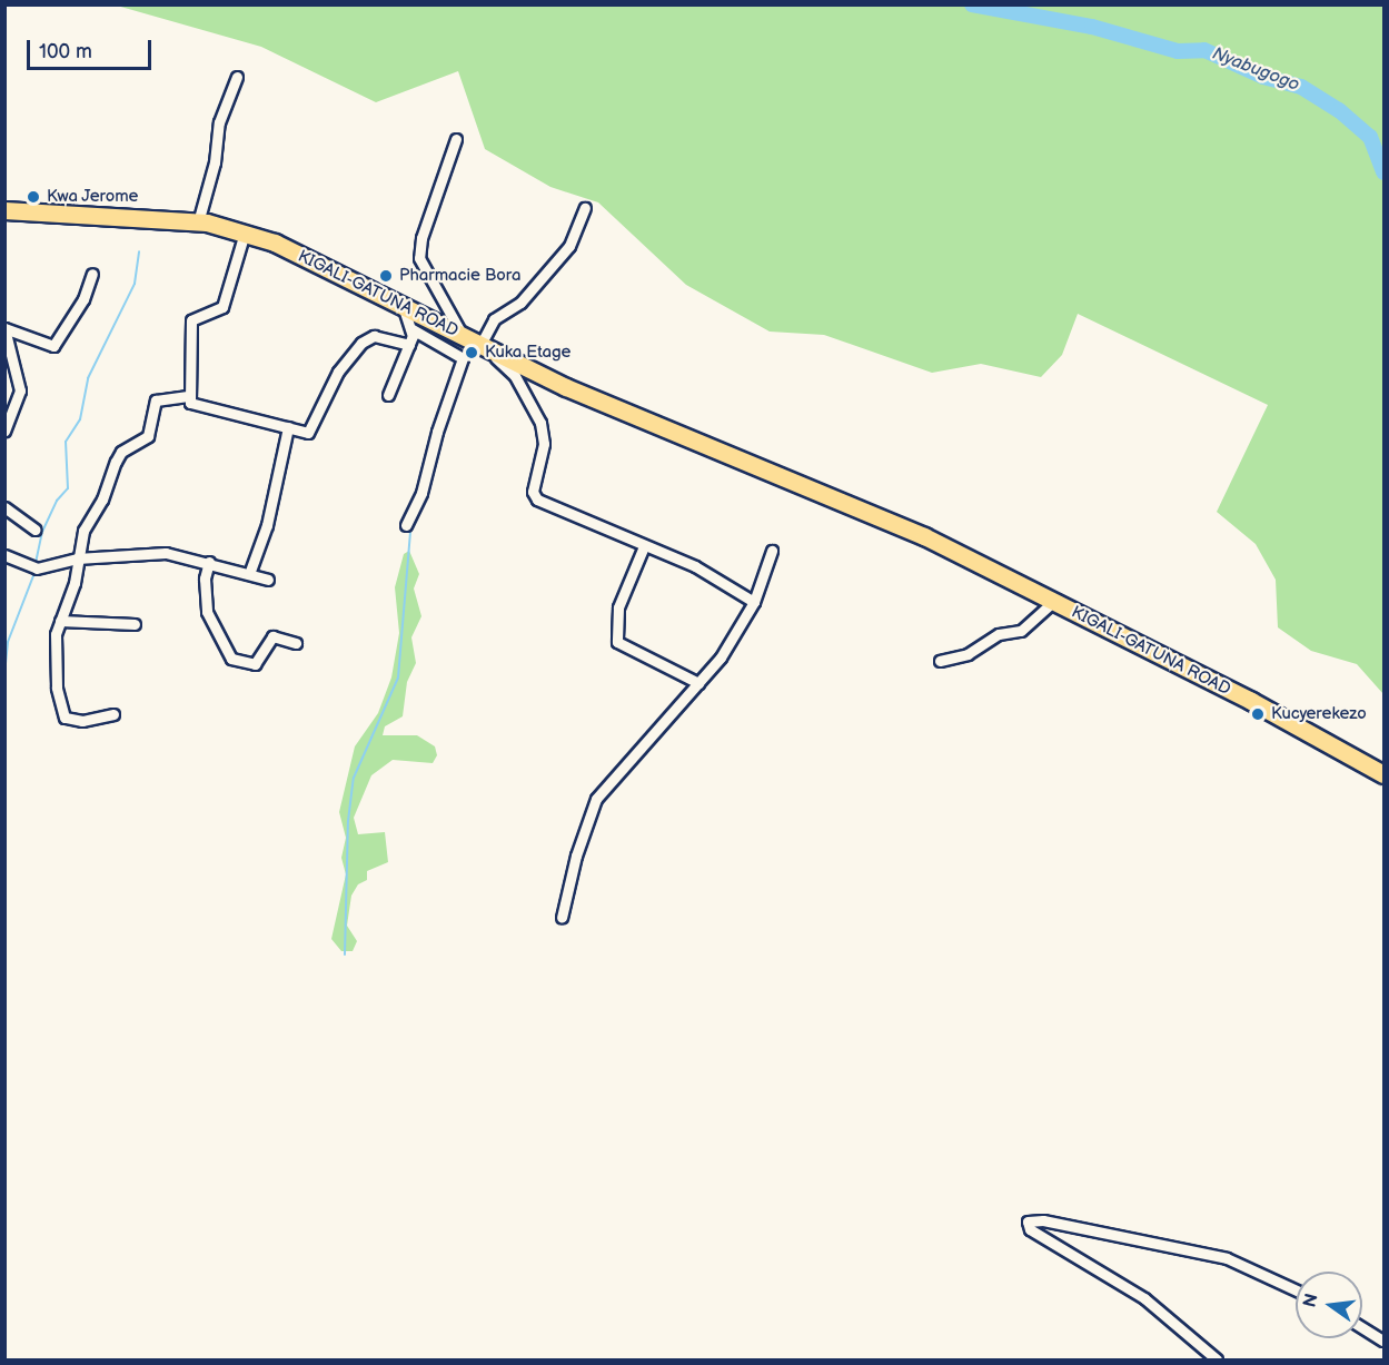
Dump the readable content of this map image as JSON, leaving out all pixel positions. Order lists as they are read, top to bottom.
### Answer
{
  "streets": {
    "highway": ["KIGALI-GATUNA ROAD"]
  },
  "water": ["Nyabugogo"],
  "places": [
    "Kwa Jerome",
    "Pharmacie Bora",
    "Kuka Etage",
    "Kucyerekezo"
  ],
  "scale_bar": "100 m",
  "north": "left"
}
